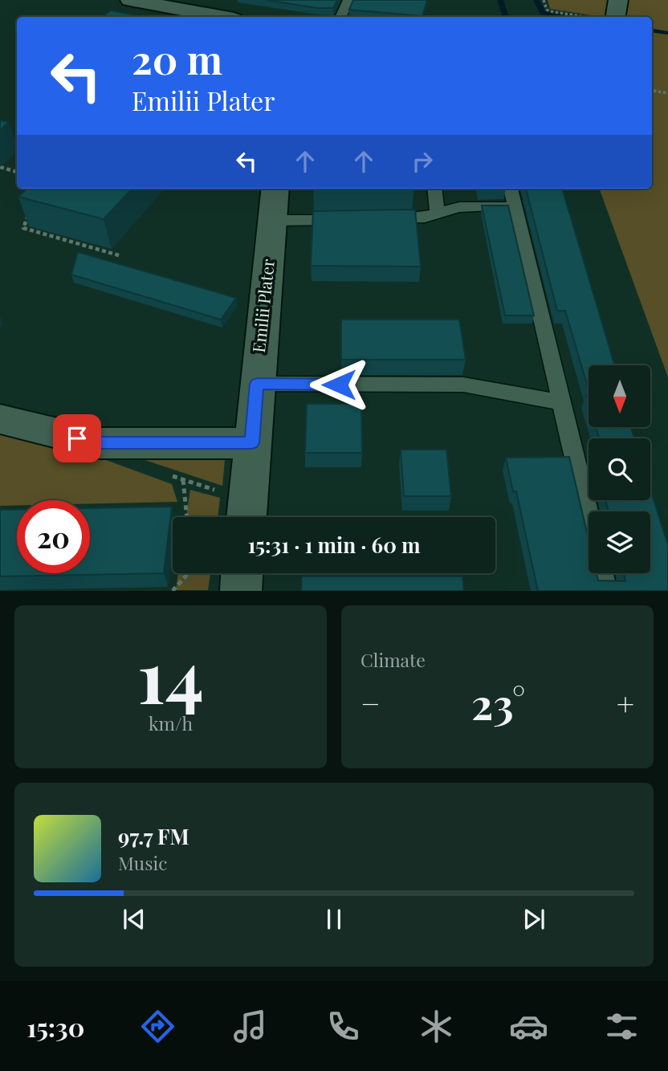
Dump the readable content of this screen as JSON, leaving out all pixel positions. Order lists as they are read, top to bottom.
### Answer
{
  "streets": {
    "street": ["Emilii Plater"]
  },
  "north": "bottom",
  "page": {
    "turn": ["20 m", "Emilii Plater"],
    "limit": "20",
    "trip": "15:31 · 1 min · 60 m",
    "tile": [
      ["14", "km/h"],
      "Climate"
    ],
    "heat": ["−", "23°", "+"],
    "song": ["97.7 FM", "Music"],
    "tabs": "15:30"
  }
}
